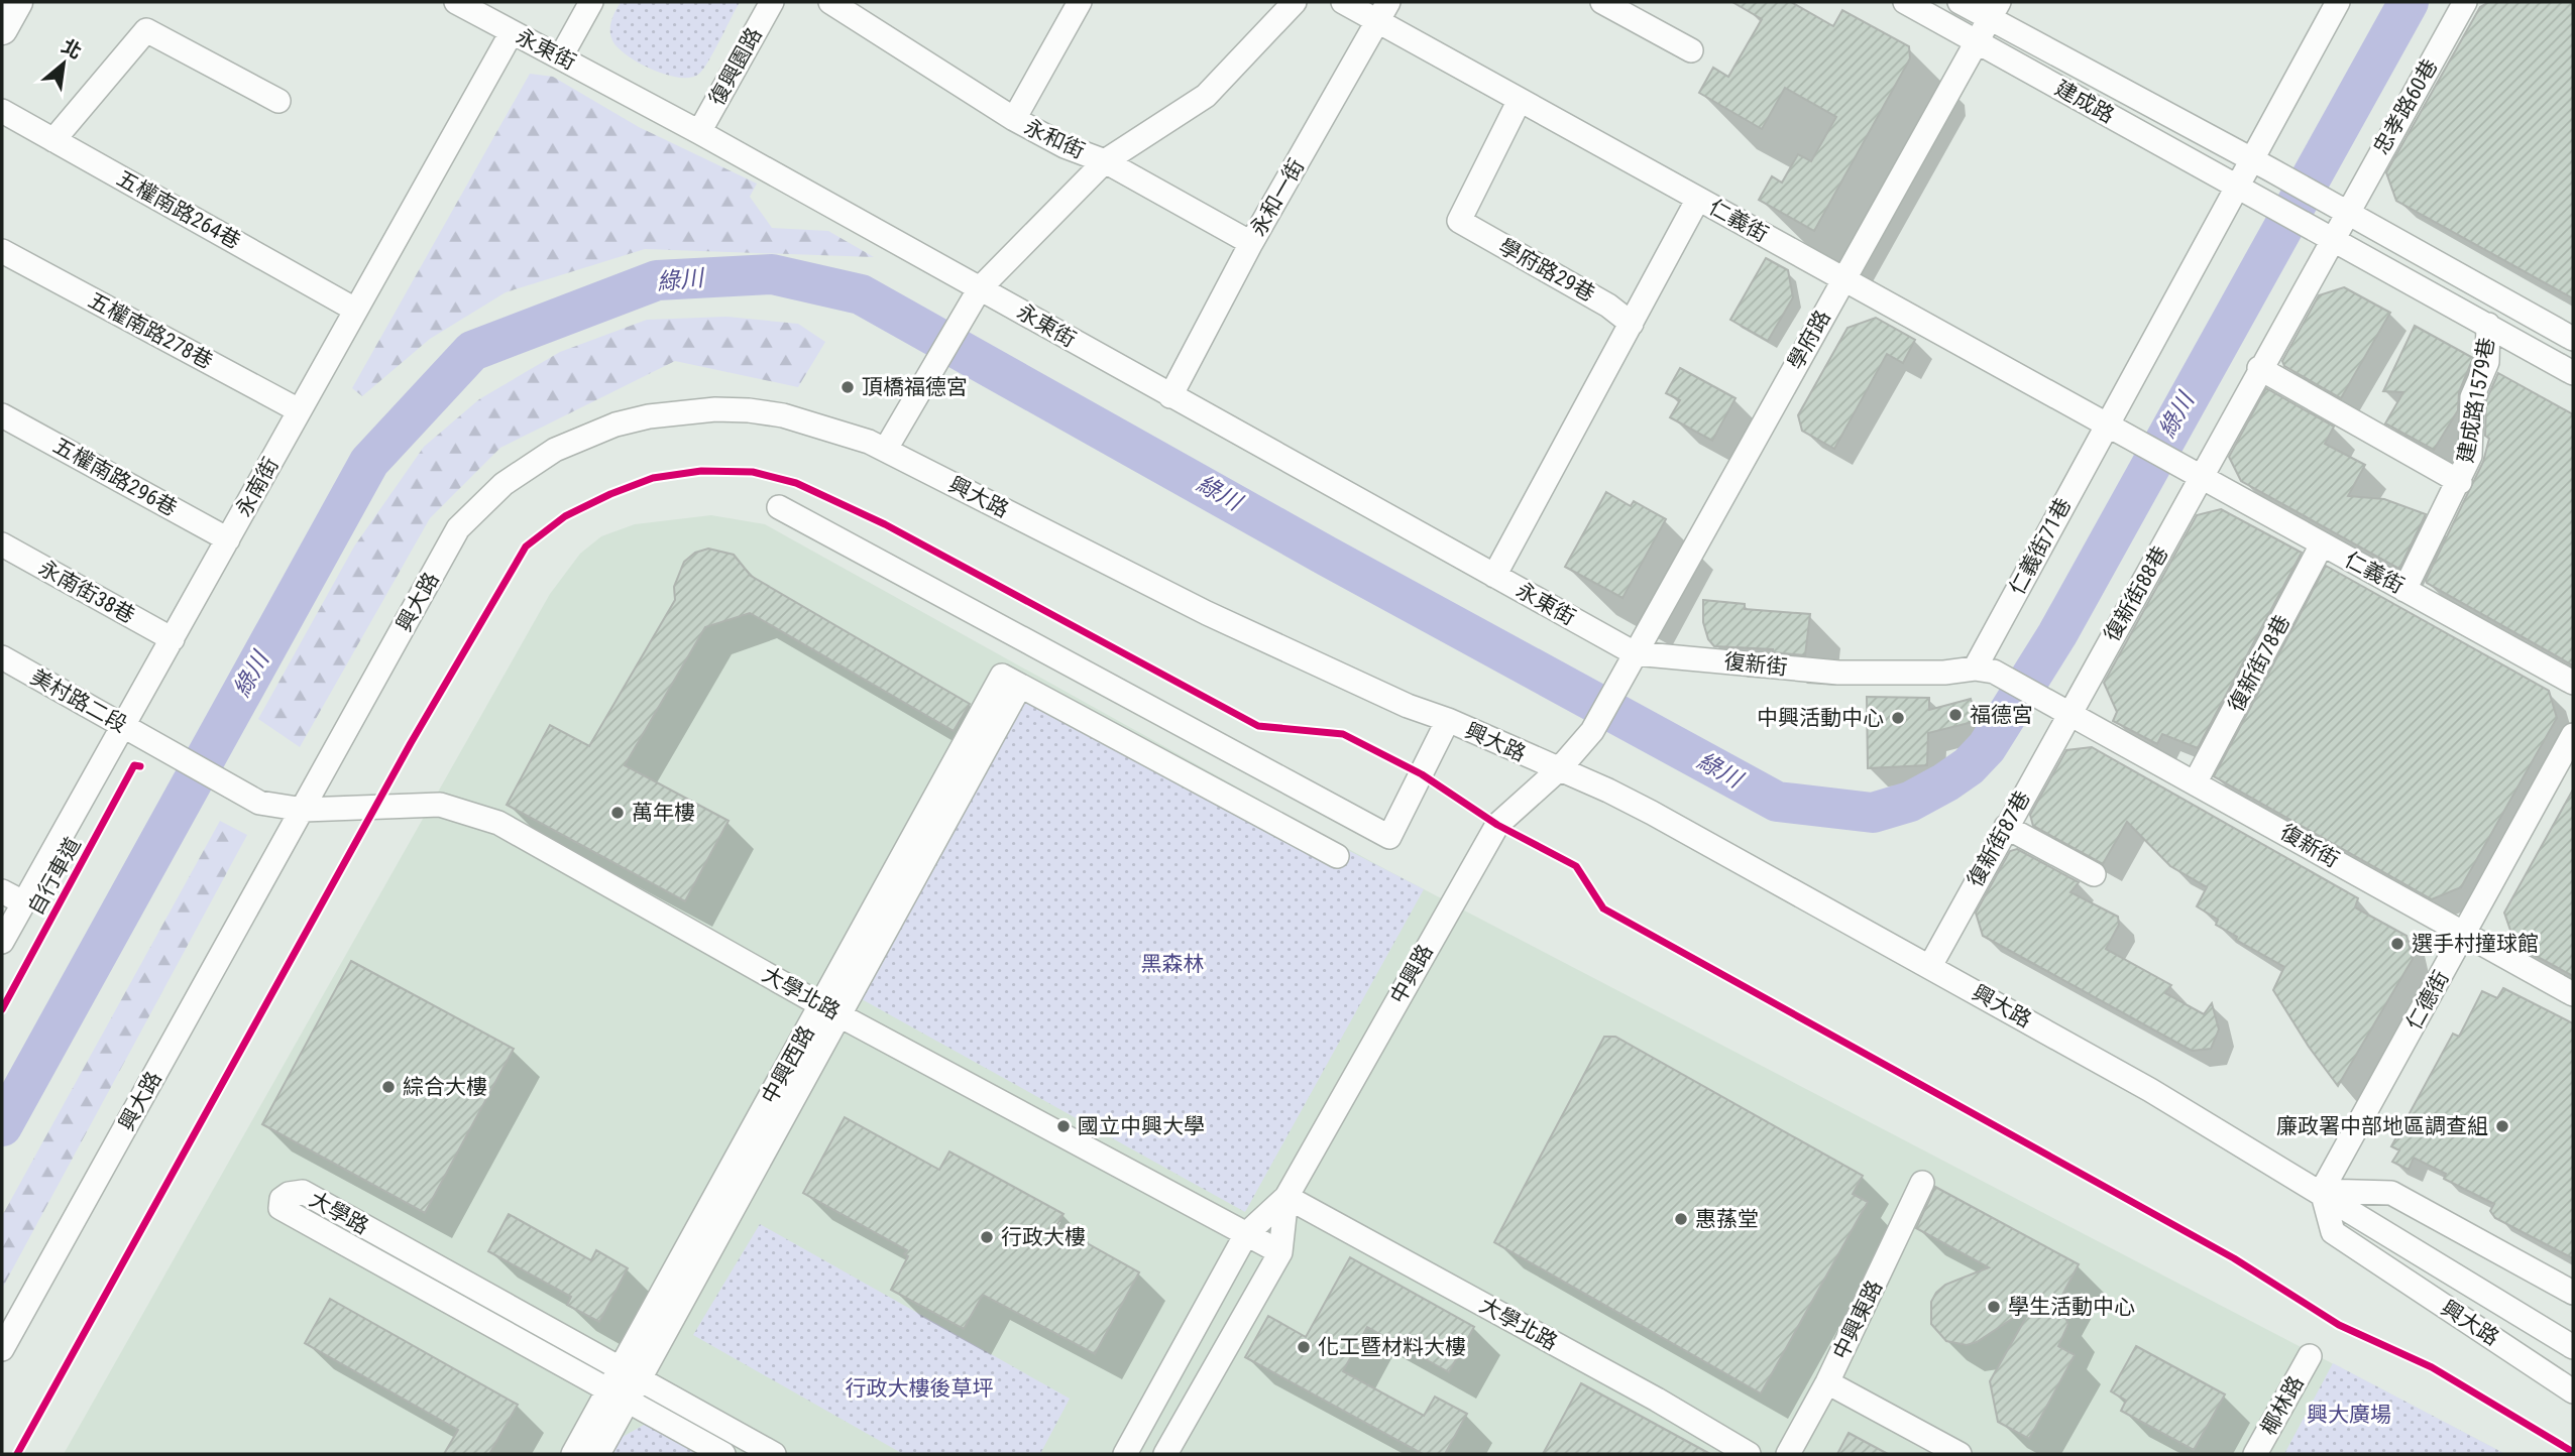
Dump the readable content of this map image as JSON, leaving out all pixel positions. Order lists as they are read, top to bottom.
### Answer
{
  "streets": {
    "street": [
      "永東街",
      "復興園路",
      "建成路",
      "忠孝路60巷",
      "永和街",
      "永和一街",
      "五權南路264巷",
      "仁義街",
      "學府路29巷",
      "五權南路278巷",
      "學府路",
      "建成路1579巷",
      "五權南路296巷",
      "永南街",
      "興大路",
      "仁義街71巷",
      "永南街38巷",
      "復新街88巷",
      "復新街78巷",
      "復新街",
      "美村路二段",
      "復新街87巷",
      "中興路",
      "大學北路",
      "仁德街",
      "中興西路",
      "大學路",
      "中興東路",
      "椰林路"
    ],
    "cycle path": ["自行車道"]
  },
  "crossings": [
    ["永東街", "復興園路"],
    ["永東街", "永和一街"],
    ["永東街", "學府路"],
    ["永東街", "永南街"],
    ["永東街", "復新街"],
    ["建成路", "忠孝路60巷"],
    ["建成路", "學府路"],
    ["建成路", "仁義街71巷"],
    ["忠孝路60巷", "復新街88巷"],
    ["永和一街", "仁義街"],
    ["五權南路264巷", "永南街"],
    ["仁義街", "學府路29巷"],
    ["仁義街", "學府路"],
    ["仁義街", "建成路1579巷"],
    ["仁義街", "仁義街71巷"],
    ["仁義街", "復新街88巷"],
    ["仁義街", "復新街78巷"],
    ["五權南路278巷", "永南街"],
    ["學府路", "興大路"],
    ["學府路", "復新街"],
    ["學府路", "中興路"],
    ["五權南路296巷", "永南街"],
    ["永南街", "永南街38巷"],
    ["永南街", "美村路二段"],
    ["興大路", "美村路二段"],
    ["興大路", "復新街87巷"],
    ["興大路", "中興路"],
    ["興大路", "大學北路"],
    ["興大路", "仁德街"],
    ["仁義街71巷", "復新街"],
    ["復新街88巷", "復新街"],
    ["復新街88巷", "復新街87巷"],
    ["復新街78巷", "復新街"],
    ["復新街", "復新街87巷"],
    ["復新街", "仁德街"],
    ["美村路二段", "大學北路"],
    ["中興路", "大學北路"],
    ["大學北路", "中興西路"],
    ["中興西路", "大學路"]
  ],
  "water": ["綠川"],
  "parks": ["黑森林", "行政大樓後草坪", "興大廣場"],
  "places": [
    "頂橋福德宮",
    "福德宮",
    "中興活動中心",
    "萬年樓",
    "選手村撞球館",
    "綜合大樓",
    "國立中興大學",
    "廉政署中部地區調查組",
    "惠蓀堂",
    "行政大樓",
    "學生活動中心",
    "化工暨材料大樓"
  ],
  "north": "top right"
}
